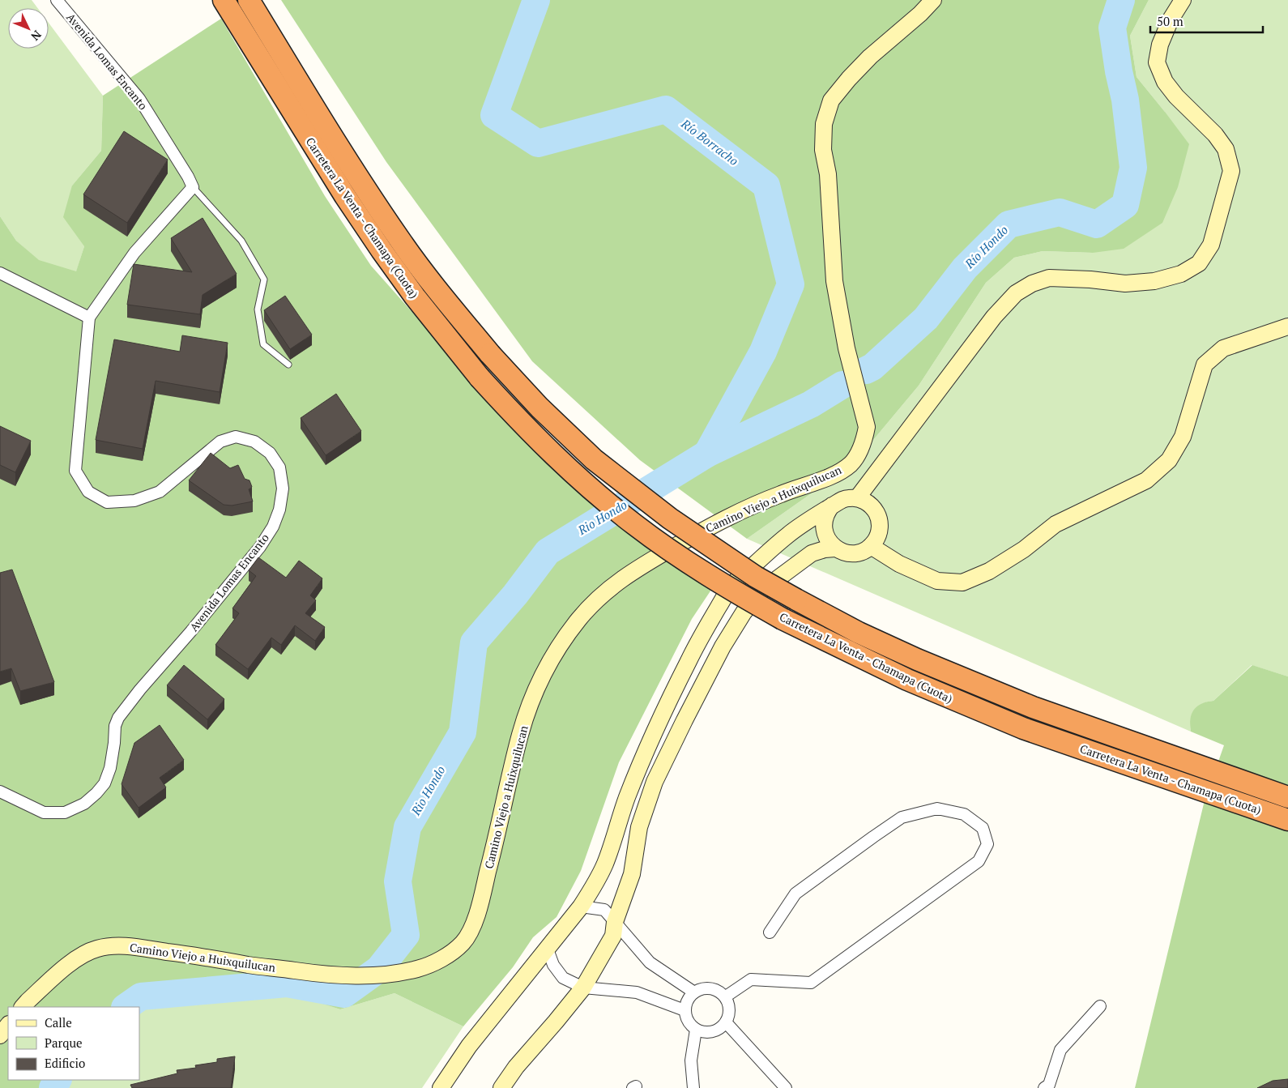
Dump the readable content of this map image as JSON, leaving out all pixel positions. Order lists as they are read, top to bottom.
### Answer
{
  "streets": {
    "highway": ["Carretera La Venta - Chamapa (Cuota)"],
    "main road": ["Camino Viejo a Huixquilucan"],
    "street": ["Avenida Lomas Encanto"]
  },
  "water": ["Río Borracho", "Río Hondo", "Rio Hondo"],
  "legend": ["Calle", "Parque", "Edificio"],
  "scale_bar": "50 m",
  "north": "bottom right"
}
